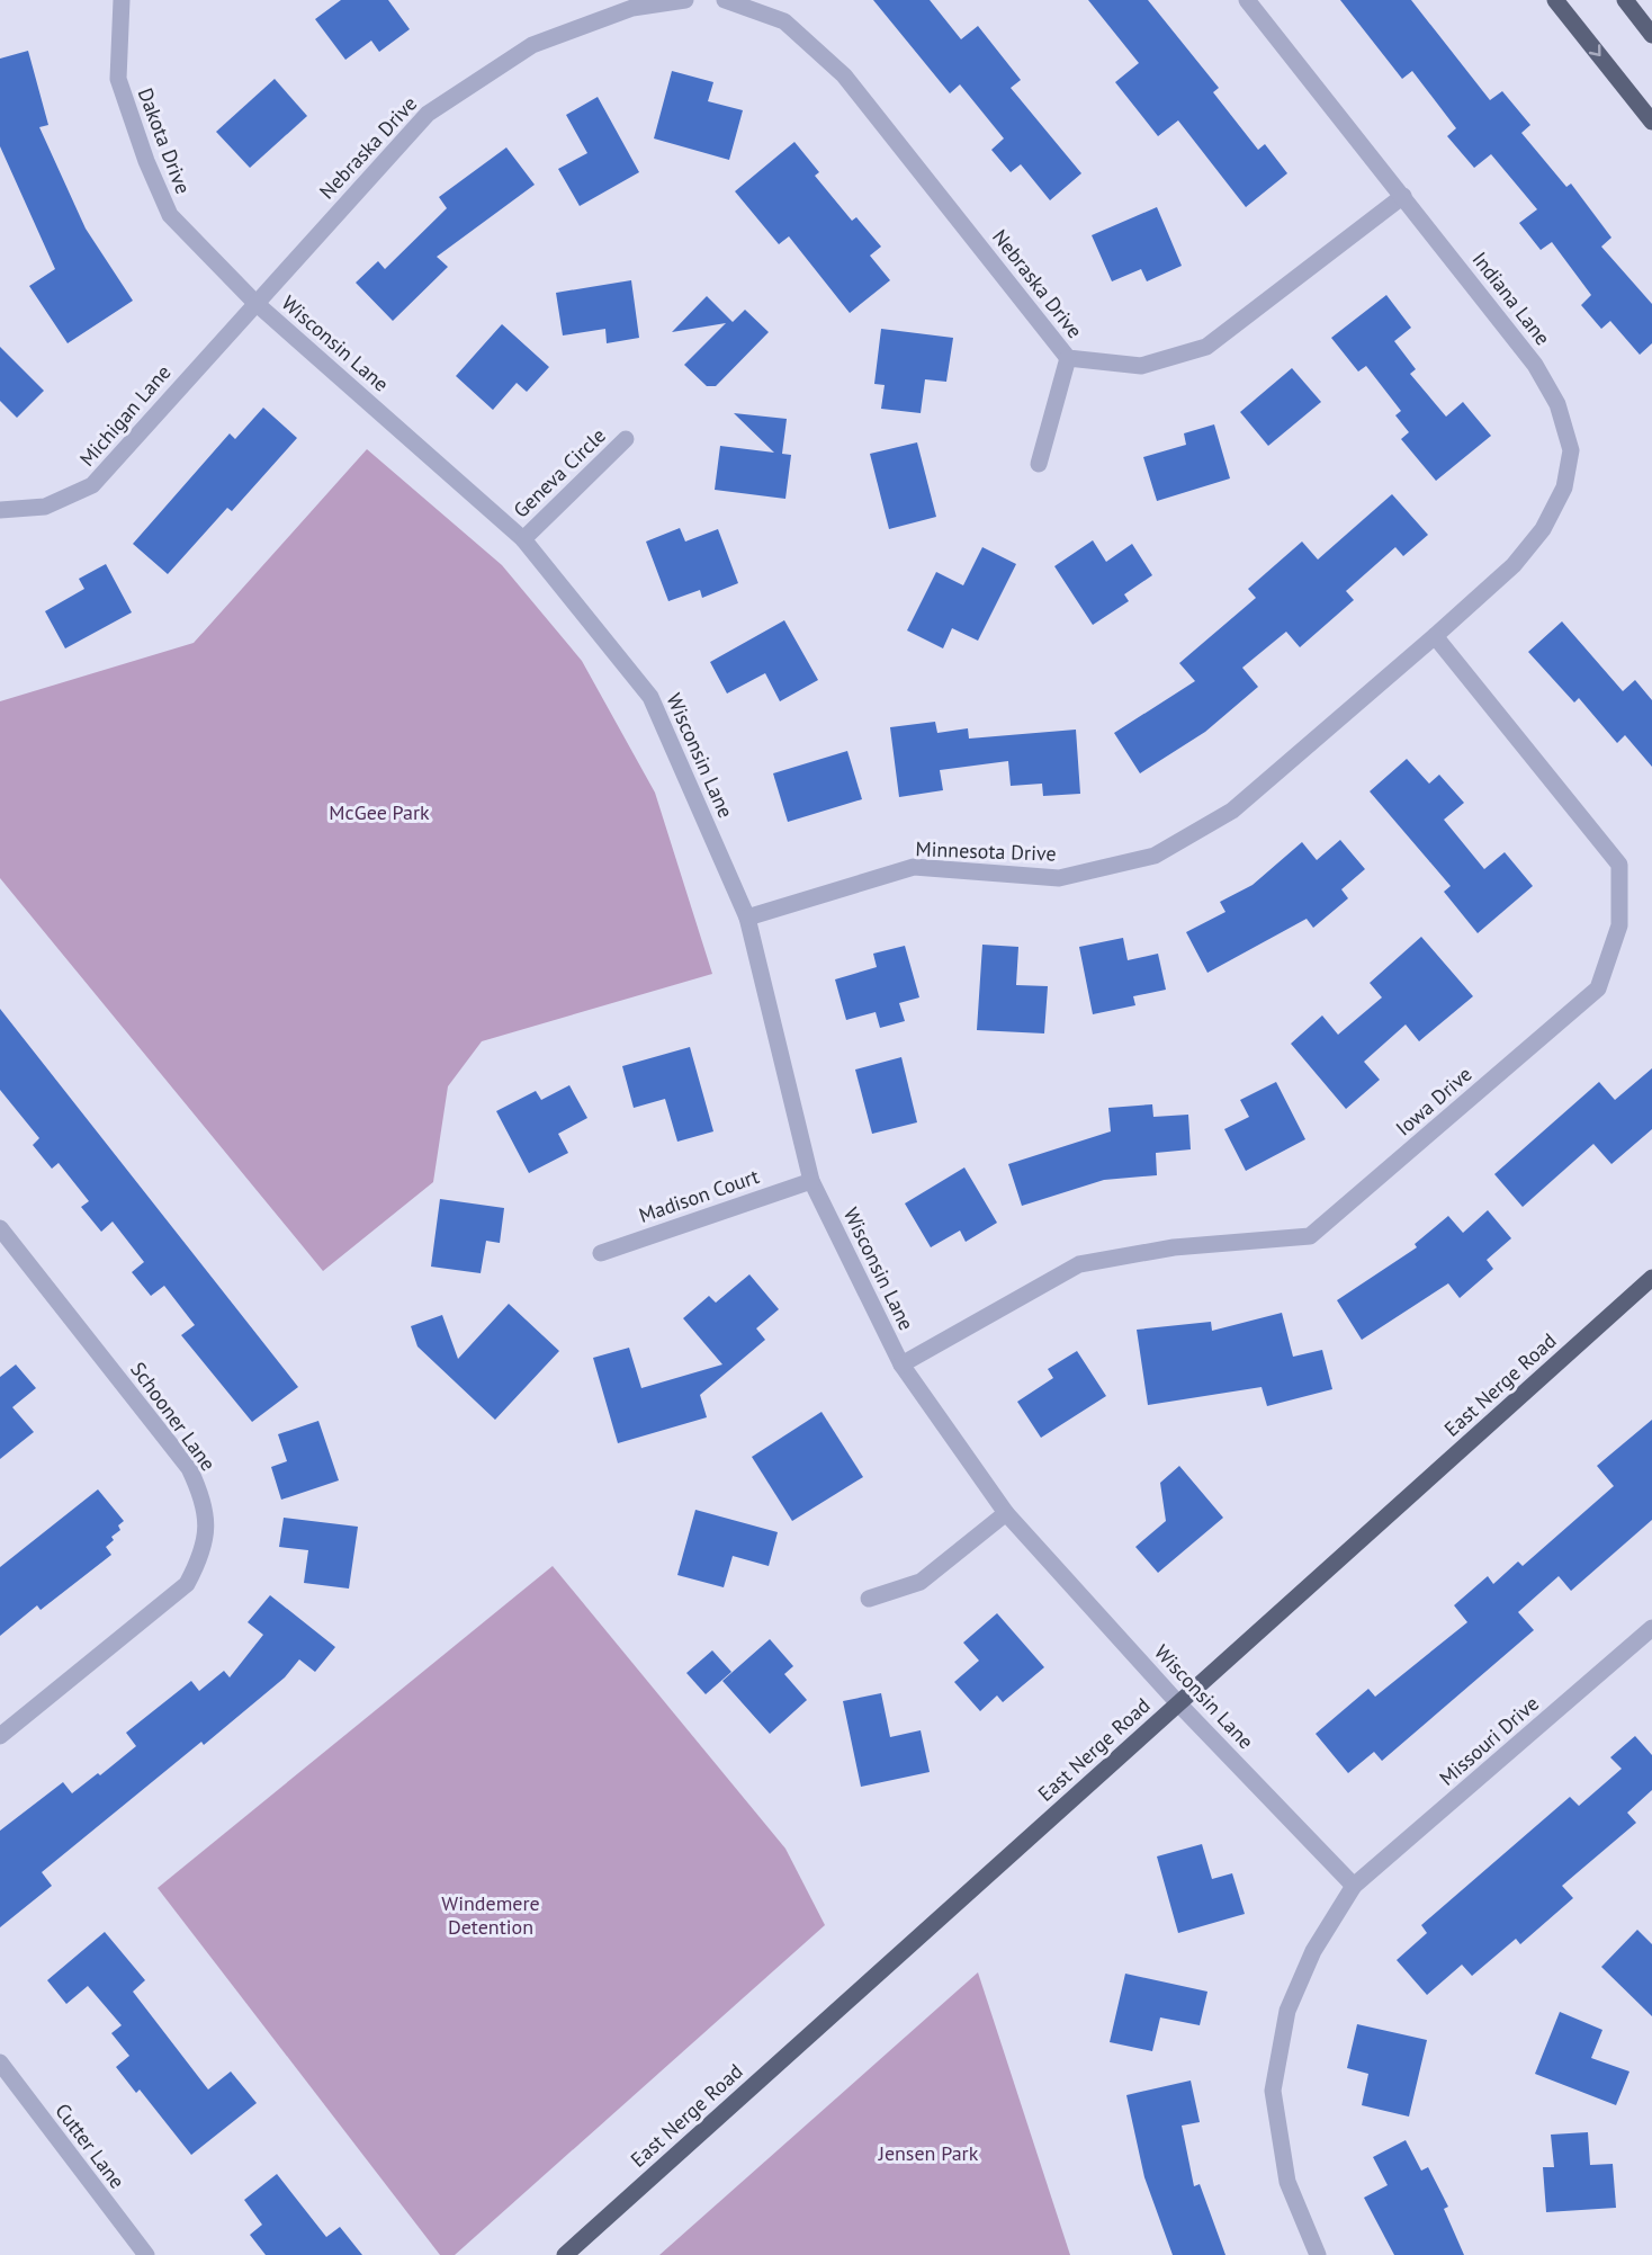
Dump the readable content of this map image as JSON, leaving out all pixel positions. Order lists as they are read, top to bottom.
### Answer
{
  "streets": {
    "main road": ["East Nerge Road"],
    "street": [
      "Dakota Drive",
      "Nebraska Drive",
      "Indiana Lane",
      "Wisconsin Lane",
      "Michigan Lane",
      "Geneva Circle",
      "Minnesota Drive",
      "Iowa Drive",
      "Madison Court",
      "Schooner Lane",
      "Missouri Drive",
      "Cutter Lane"
    ]
  },
  "crossings": [
    ["Dakota Drive", "Nebraska Drive"],
    ["Dakota Drive", "Wisconsin Lane"],
    ["Dakota Drive", "Michigan Lane"],
    ["Nebraska Drive", "Indiana Lane"],
    ["Nebraska Drive", "Wisconsin Lane"],
    ["Nebraska Drive", "Michigan Lane"],
    ["Indiana Lane", "Minnesota Drive"],
    ["Indiana Lane", "Iowa Drive"],
    ["Wisconsin Lane", "Michigan Lane"],
    ["Wisconsin Lane", "Geneva Circle"],
    ["Wisconsin Lane", "Minnesota Drive"],
    ["Wisconsin Lane", "Iowa Drive"],
    ["Wisconsin Lane", "Madison Court"],
    ["Wisconsin Lane", "East Nerge Road"],
    ["Wisconsin Lane", "Missouri Drive"],
    ["Minnesota Drive", "Iowa Drive"]
  ],
  "parks": ["McGee Park", "Windemere Detention", "Jensen Park"]
}
